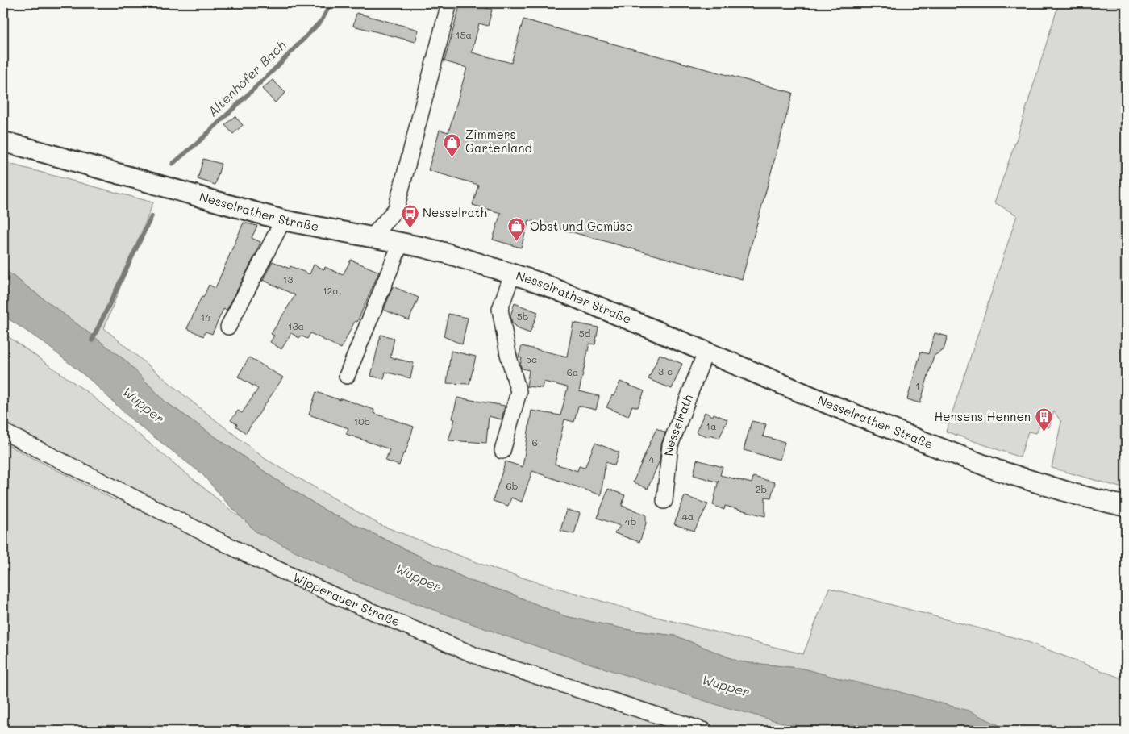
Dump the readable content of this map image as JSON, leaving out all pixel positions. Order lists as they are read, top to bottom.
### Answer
{
  "streets": {
    "main road": ["Nesselrather Straße"],
    "street": ["Nesselrath", "Wipperauer Straße"]
  },
  "crossings": [
    ["Nesselrather Straße", "Nesselrath"]
  ],
  "water": ["Altenhofer Bach", "Wupper"],
  "places": {
    "shop": ["Zimmers Gartenland", "Obst und Gemüse"],
    "bus stop": ["Nesselrath"],
    "building": ["Hensens Hennen"]
  },
  "house_numbers": [
    "15a",
    "13",
    "12a",
    "5b",
    "14",
    "13a",
    "5d",
    "5c",
    "3 c",
    "6a",
    "1",
    "10b",
    "1a",
    "6",
    "4",
    "6b",
    "2b",
    "4a",
    "4b"
  ]
}
